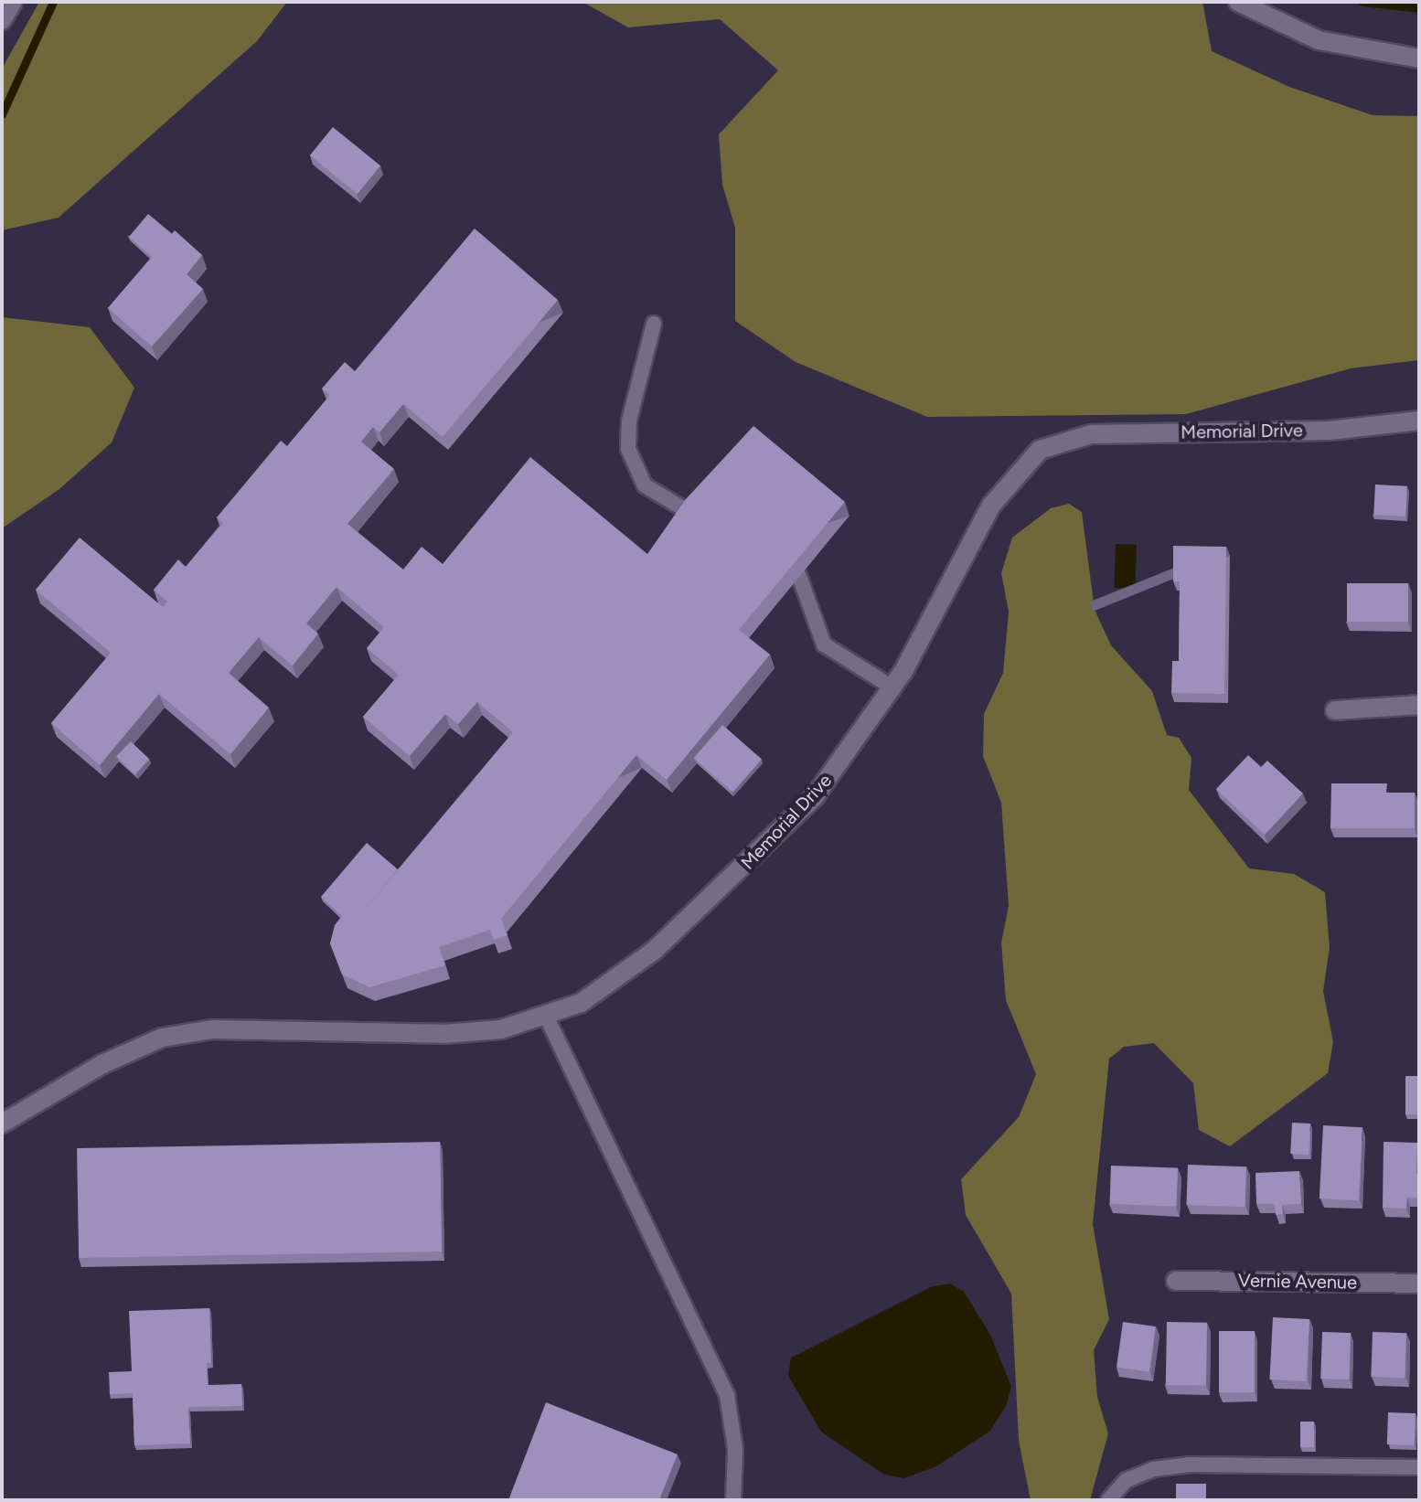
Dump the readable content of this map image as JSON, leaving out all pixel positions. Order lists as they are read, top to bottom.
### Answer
{
  "streets": {
    "street": ["Memorial Drive", "Vernie Avenue"]
  }
}
